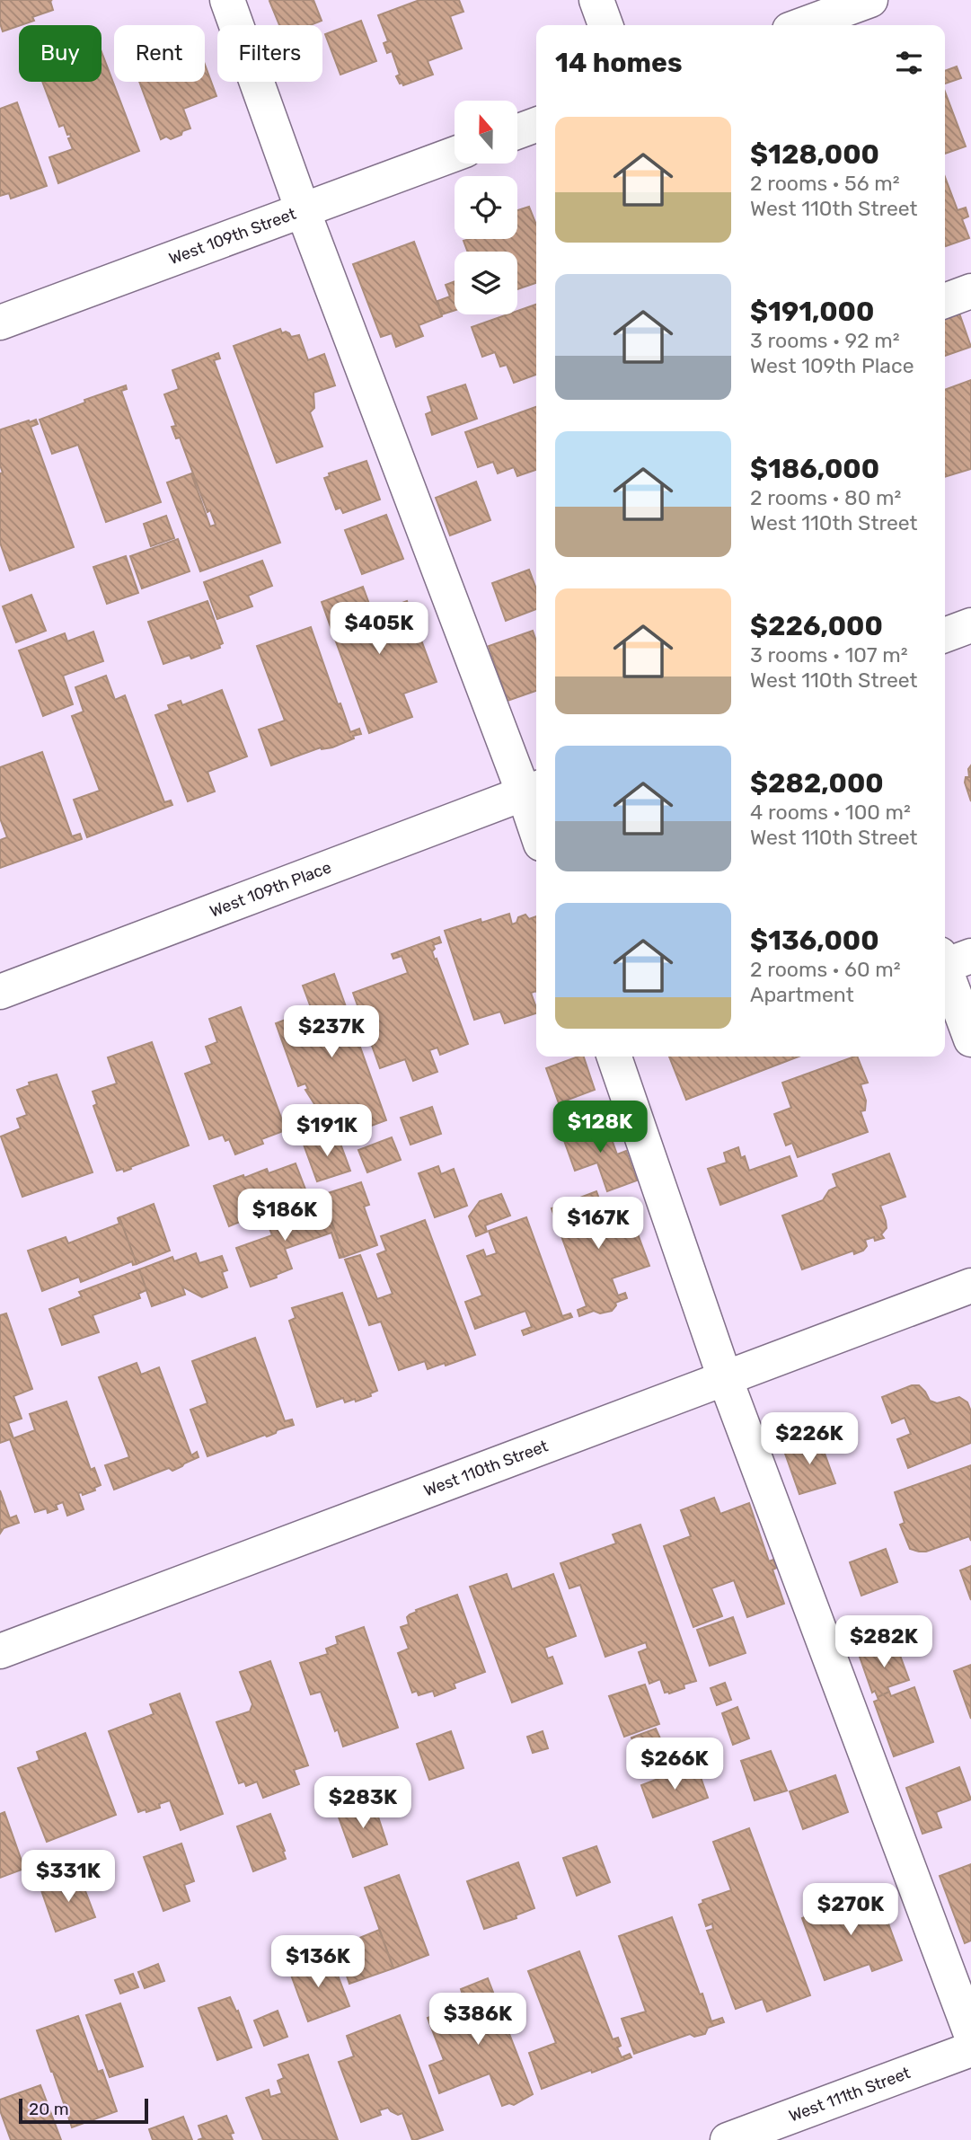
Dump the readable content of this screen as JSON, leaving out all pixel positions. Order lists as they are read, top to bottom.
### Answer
{
  "streets": {
    "street": [
      "West 109th Street",
      "West 109th Place",
      "West 110th Street",
      "West 111th Street"
    ]
  },
  "scale_bar": "20 m",
  "north": "top",
  "page": {
    "chip": ["Buy", "Rent", "Filters"],
    "heading": "14 homes",
    "list": [
      {
        "name": "$128,000",
        "note": "2 rooms · 56 m² · West 110th Street"
      },
      {
        "name": "$191,000",
        "note": "3 rooms · 92 m² · West 109th Place"
      },
      {
        "name": "$186,000",
        "note": "2 rooms · 80 m² · West 110th Street"
      },
      {
        "name": "$226,000",
        "note": "3 rooms · 107 m² · West 110th Street"
      },
      {
        "name": "$282,000",
        "note": "4 rooms · 100 m² · West 110th Street"
      },
      {
        "name": "$136,000",
        "note": "2 rooms · 60 m² · Apartment"
      }
    ],
    "price": [
      "$405K",
      "$237K",
      "$128K",
      "$191K",
      "$186K",
      "$167K",
      "$226K",
      "$282K",
      "$266K",
      "$283K",
      "$331K",
      "$270K",
      "$136K",
      "$386K"
    ],
    "scale": "20 m"
  }
}
